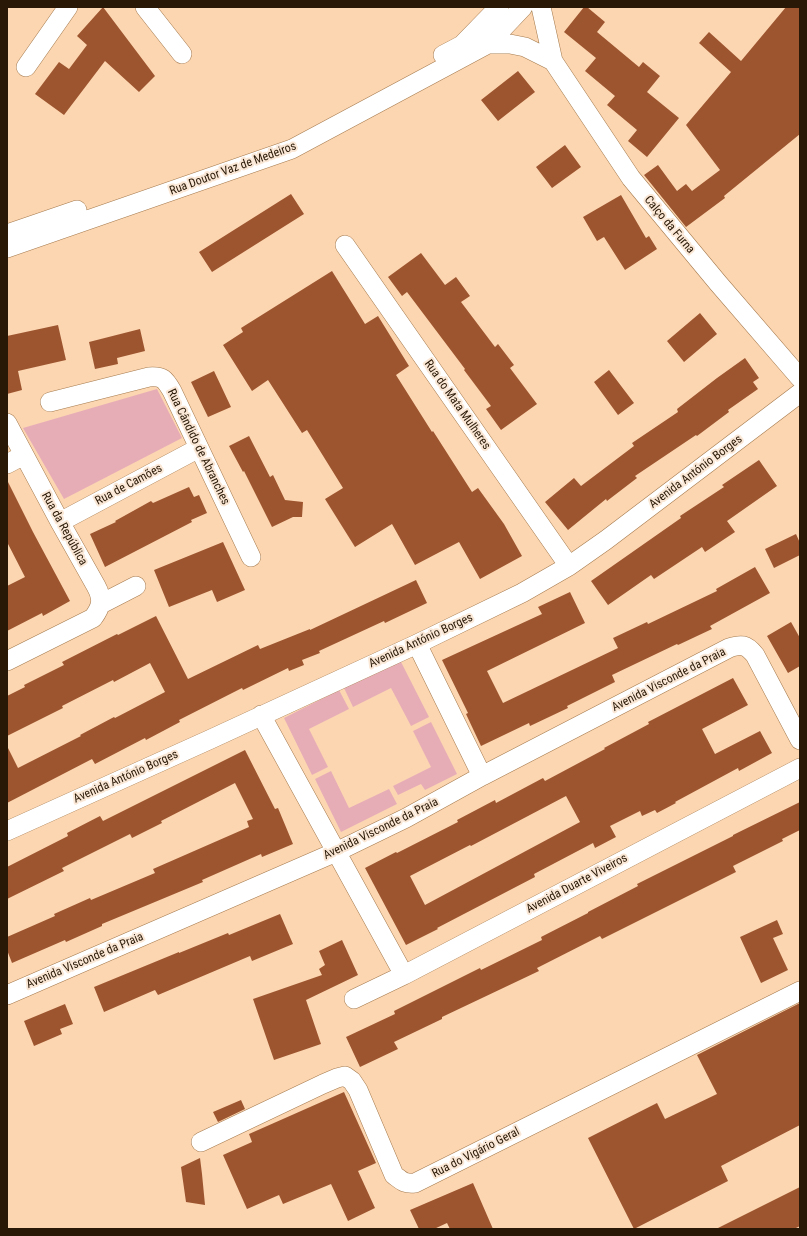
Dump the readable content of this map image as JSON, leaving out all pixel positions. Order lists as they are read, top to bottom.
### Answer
{
  "streets": {
    "street": [
      "Rua Doutor Vaz de Medeiros",
      "Calço da Furna",
      "Rua do Mata Mulheres",
      "Rua Cândido de Abranches",
      "Avenida António Borges",
      "Rua de Camões",
      "Rua da República",
      "Avenida Visconde da Praia",
      "Avenida Duarte Viveiros",
      "Rua do Vigário Geral"
    ]
  },
  "crossings": [
    ["Rua do Mata Mulheres", "Avenida António Borges"],
    ["Rua Cândido de Abranches", "Rua de Camões"],
    ["Rua de Camões", "Rua da República"]
  ]
}
